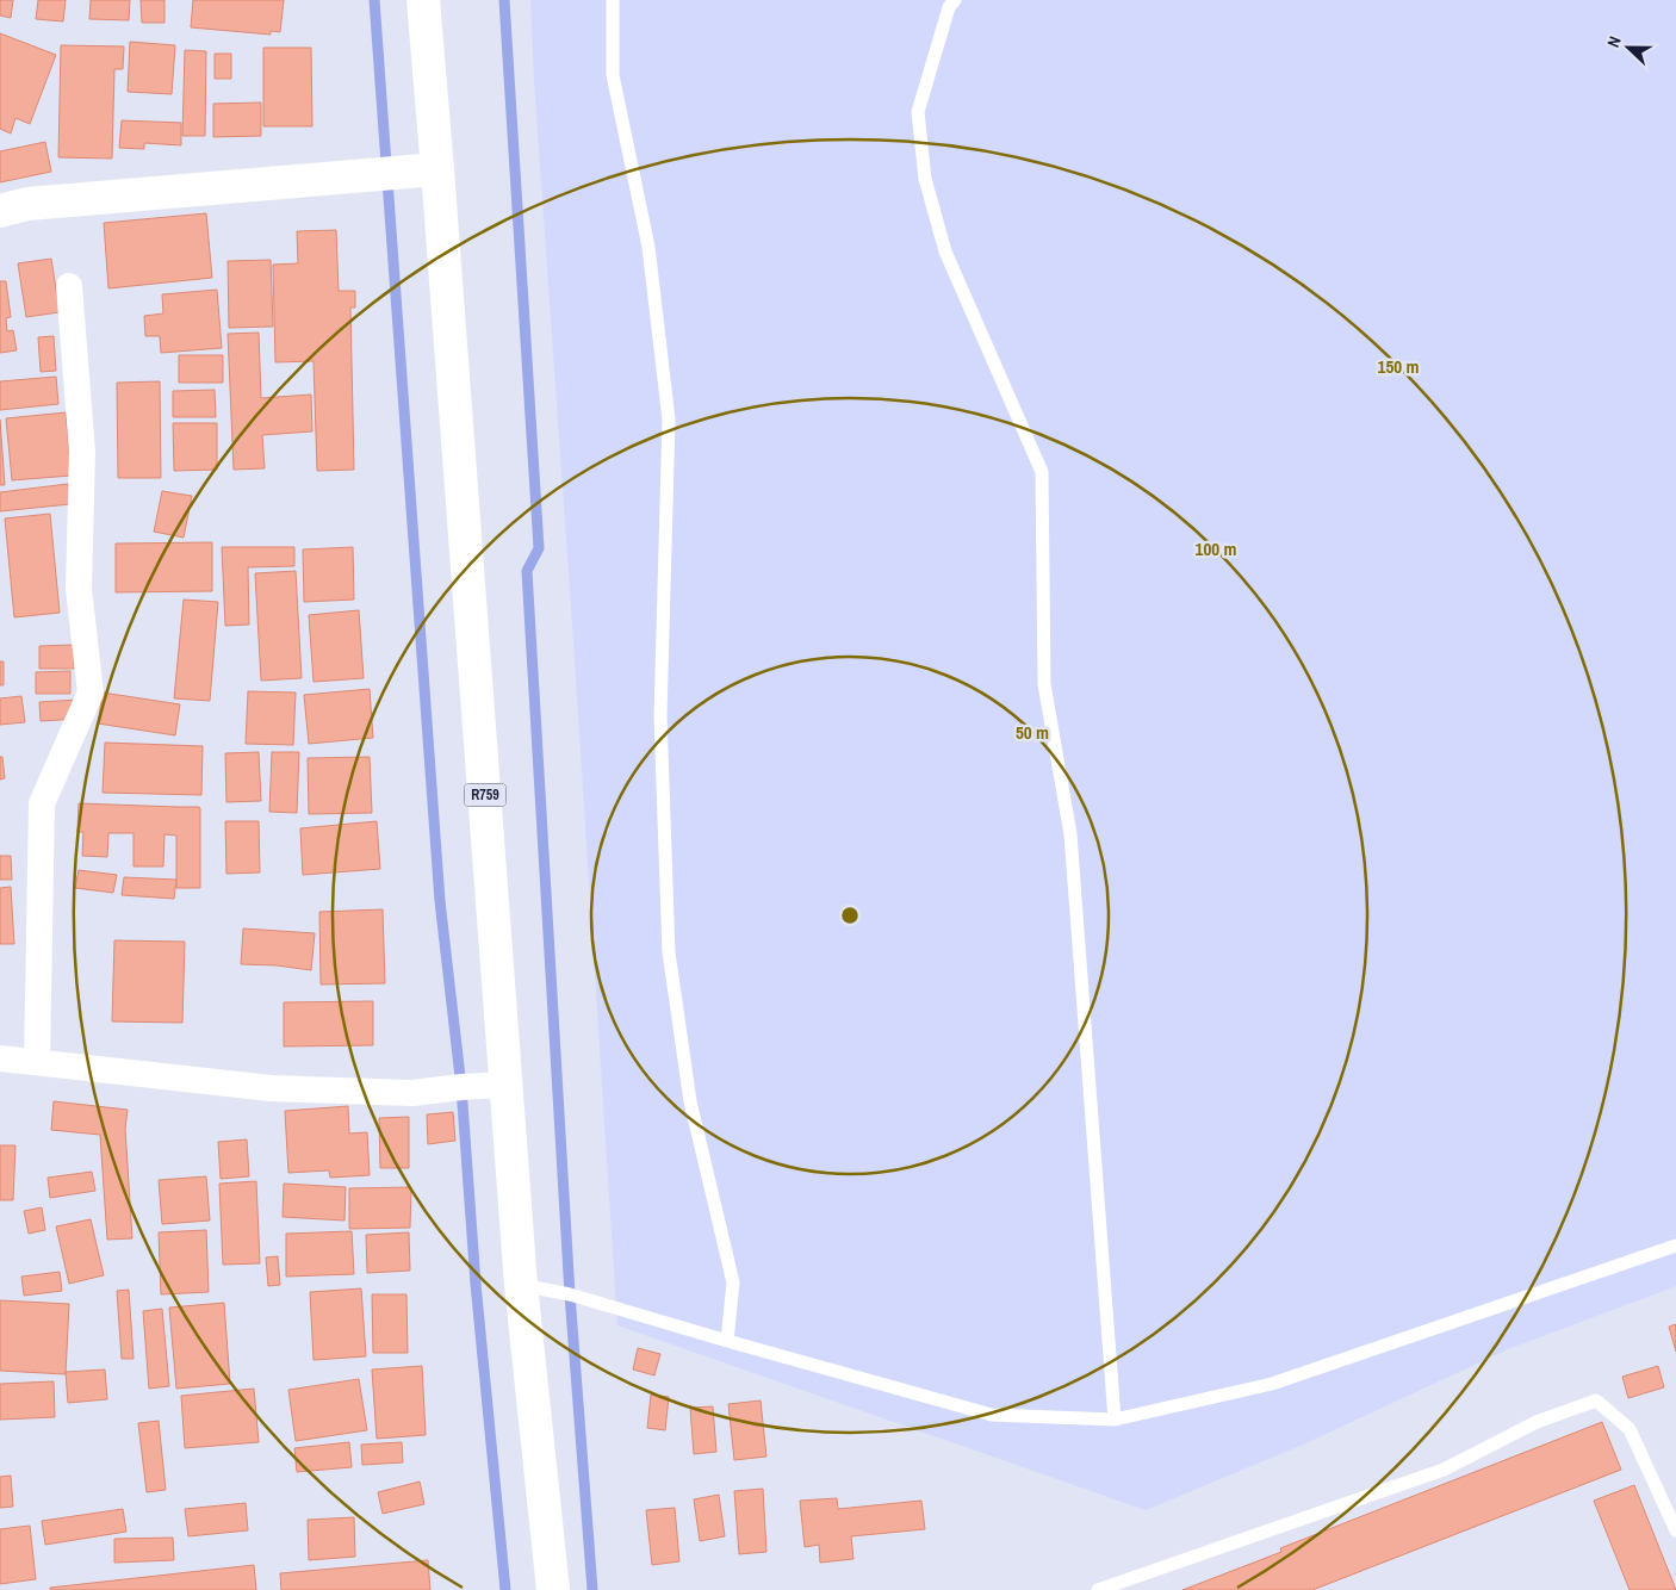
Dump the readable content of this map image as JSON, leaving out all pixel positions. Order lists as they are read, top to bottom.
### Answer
{
  "streets": {
    "main road": ["R759"]
  },
  "north": "left",
  "rings": ["150 m", "100 m", "50 m"]
}
